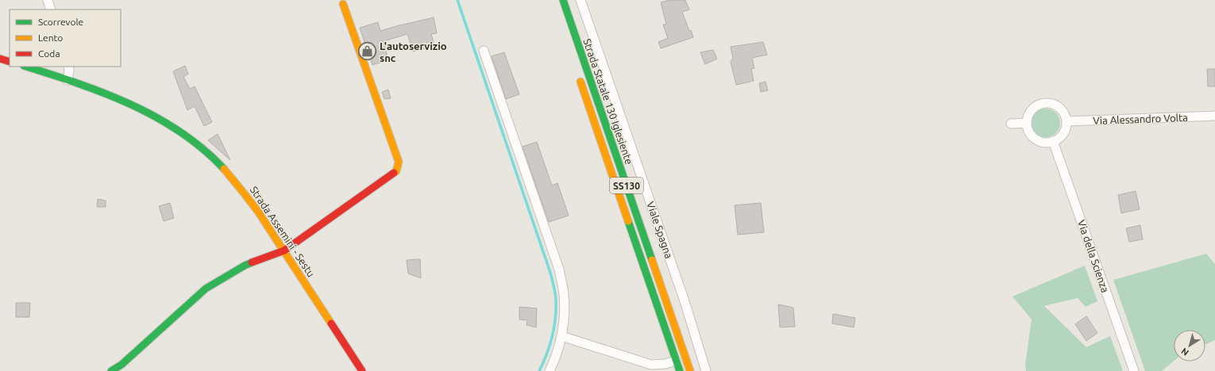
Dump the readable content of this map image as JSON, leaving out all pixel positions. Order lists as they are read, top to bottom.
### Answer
{
  "streets": {
    "street": [
      "Strada Statale 130 Iglesiente",
      "Via Alessandro Volta",
      "SS130",
      "Viale Spagna",
      "Strada Assemini - Sestu",
      "Via della Scienza"
    ]
  },
  "crossings": [
    ["Via Alessandro Volta", "Via della Scienza"]
  ],
  "places": {
    "shop": ["L'autoservizio snc"]
  },
  "legend": ["Scorrevole", "Lento", "Coda"],
  "north": "bottom left"
}
